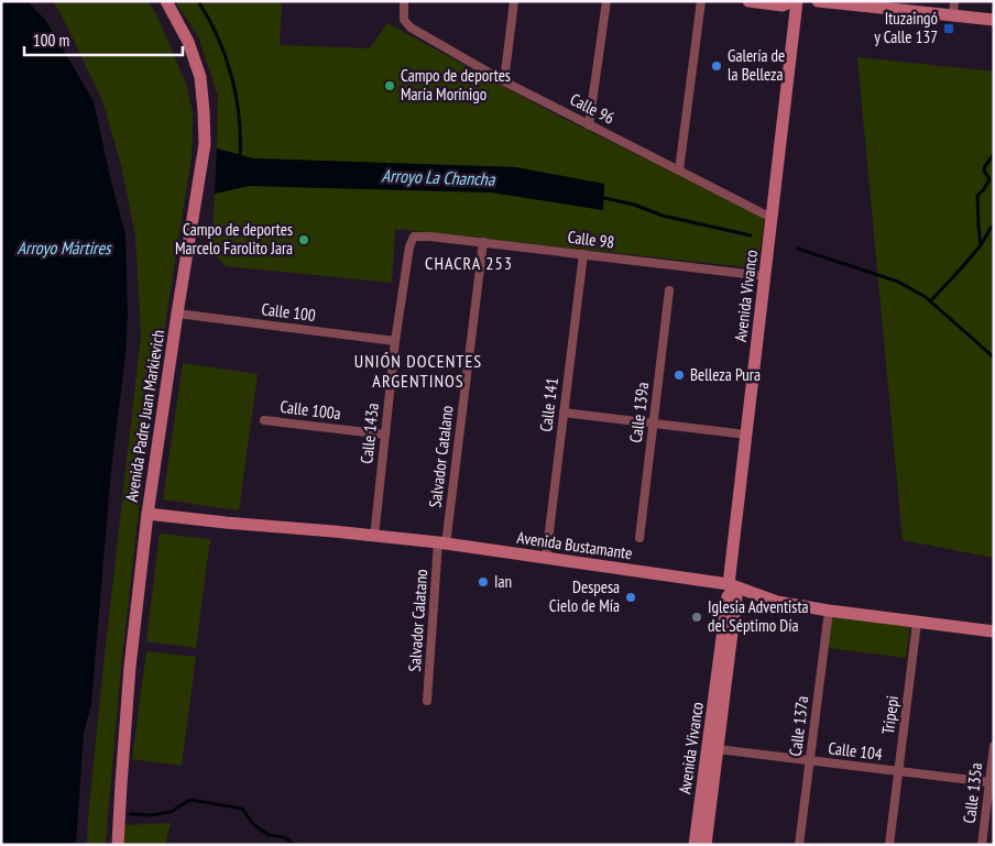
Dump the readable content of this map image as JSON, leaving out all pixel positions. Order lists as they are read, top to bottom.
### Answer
{
  "streets": {
    "street": [
      "Calle 96",
      "Calle 98",
      "Avenida Vivanco",
      "Calle 100",
      "Calle 141",
      "Calle 100a",
      "Calle 139a",
      "Avenida Padre Juan Markievich",
      "Calle 143a",
      "Salvador Catalano",
      "Avenida Bustamante",
      "Salvador Calatano",
      "Tripepi",
      "Calle 137a",
      "Calle 104",
      "Calle 135a"
    ]
  },
  "crossings": [
    ["Calle 96", "Avenida Vivanco"],
    ["Calle 98", "Avenida Vivanco"],
    ["Calle 98", "Calle 141"],
    ["Calle 98", "Calle 143a"],
    ["Calle 98", "Salvador Catalano"],
    ["Avenida Vivanco", "Avenida Bustamante"],
    ["Avenida Vivanco", "Calle 104"],
    ["Calle 100", "Avenida Padre Juan Markievich"],
    ["Calle 100", "Calle 143a"],
    ["Calle 141", "Avenida Bustamante"],
    ["Calle 100a", "Calle 143a"],
    ["Avenida Padre Juan Markievich", "Avenida Bustamante"],
    ["Calle 143a", "Avenida Bustamante"],
    ["Salvador Catalano", "Avenida Bustamante"],
    ["Salvador Catalano", "Salvador Calatano"],
    ["Avenida Bustamante", "Salvador Calatano"],
    ["Avenida Bustamante", "Tripepi"],
    ["Avenida Bustamante", "Calle 137a"],
    ["Tripepi", "Calle 104"],
    ["Calle 137a", "Calle 104"],
    ["Calle 104", "Calle 135a"]
  ],
  "districts": ["CHACRA 253", "UNIÓN DOCENTES ARGENTINOS"],
  "water": ["Arroyo La Chancha", "Arroyo Mártires"],
  "places": {
    "transit": ["Ituzaingó y Calle 137"],
    "other": [
      "Galería de la Belleza",
      "Campo de deportes María Morínigo",
      "Campo de deportes Marcelo Farolito Jara",
      "Belleza Pura",
      "Ian",
      "Despesa Cielo de Mía",
      "Iglesia Adventista del Séptimo Día"
    ]
  },
  "scale_bar": "100 m"
}
